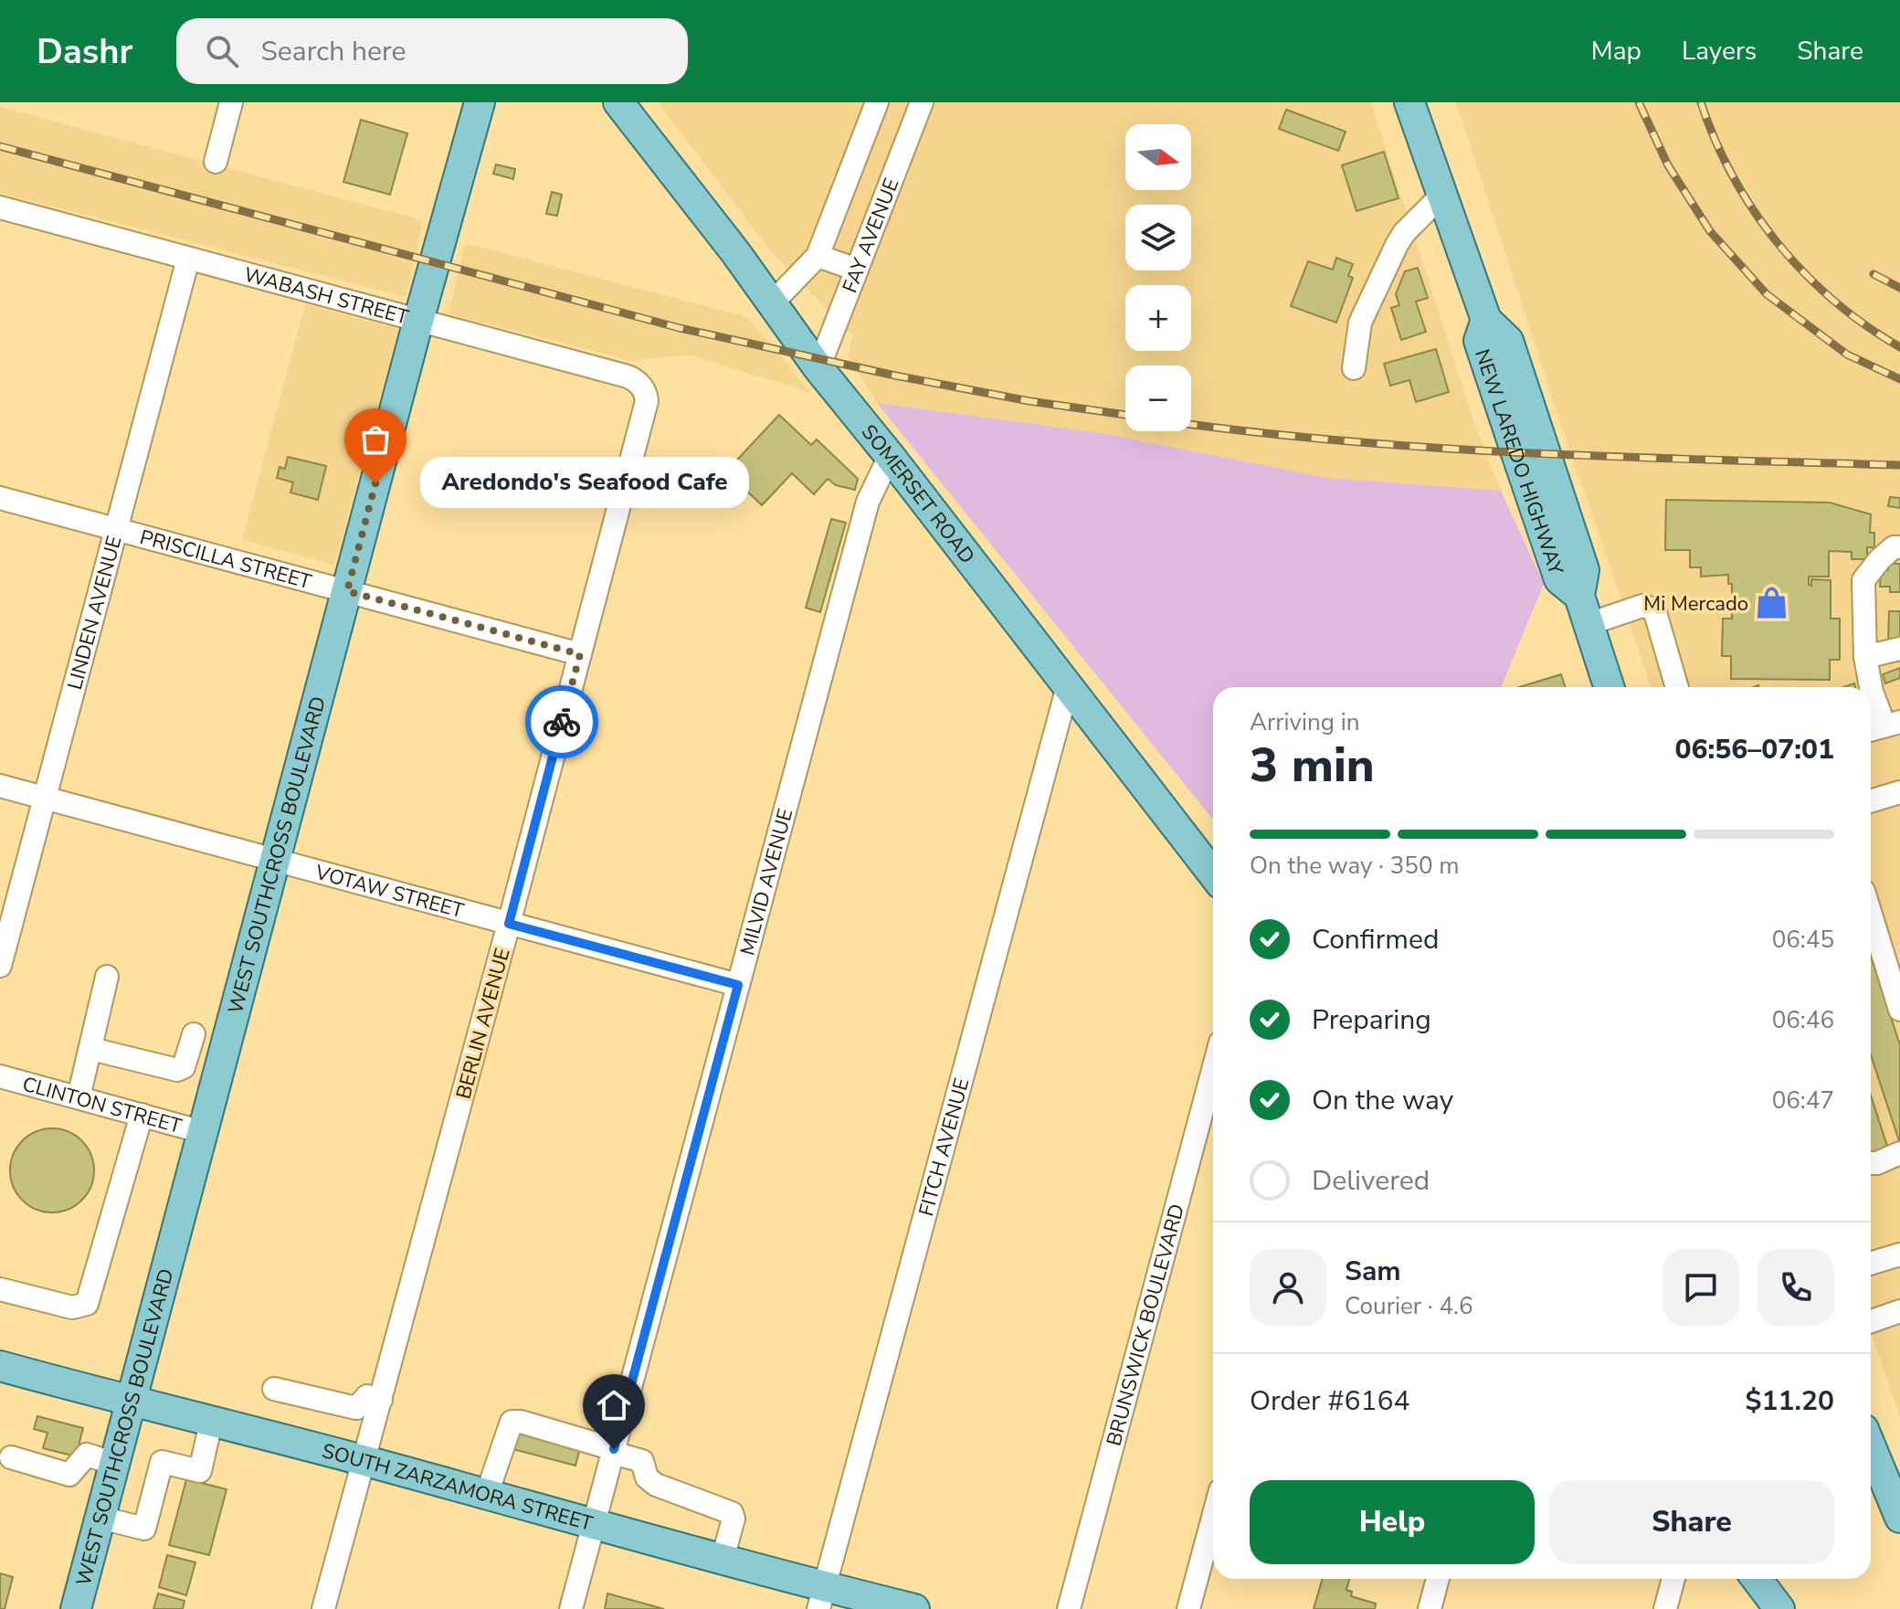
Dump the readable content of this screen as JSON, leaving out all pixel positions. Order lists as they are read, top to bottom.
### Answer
{
  "streets": {
    "main road": [
      "NEW LAREDO HIGHWAY",
      "SOMERSET ROAD",
      "WEST SOUTHCROSS BOULEVARD",
      "SOUTH ZARZAMORA STREET"
    ],
    "street": [
      "FAY AVENUE",
      "WABASH STREET",
      "PRISCILLA STREET",
      "LINDEN AVENUE",
      "MILVID AVENUE",
      "VOTAW STREET",
      "BERLIN AVENUE",
      "CLINTON STREET",
      "FITCH AVENUE",
      "BRUNSWICK BOULEVARD"
    ]
  },
  "crossings": [
    ["FAY AVENUE", "SOMERSET ROAD"],
    ["WABASH STREET", "LINDEN AVENUE"],
    ["WABASH STREET", "WEST SOUTHCROSS BOULEVARD"],
    ["WABASH STREET", "BERLIN AVENUE"],
    ["SOMERSET ROAD", "MILVID AVENUE"],
    ["SOMERSET ROAD", "FITCH AVENUE"],
    ["PRISCILLA STREET", "LINDEN AVENUE"],
    ["PRISCILLA STREET", "WEST SOUTHCROSS BOULEVARD"],
    ["PRISCILLA STREET", "BERLIN AVENUE"],
    ["LINDEN AVENUE", "VOTAW STREET"],
    ["WEST SOUTHCROSS BOULEVARD", "VOTAW STREET"],
    ["WEST SOUTHCROSS BOULEVARD", "CLINTON STREET"],
    ["WEST SOUTHCROSS BOULEVARD", "SOUTH ZARZAMORA STREET"],
    ["MILVID AVENUE", "VOTAW STREET"],
    ["MILVID AVENUE", "SOUTH ZARZAMORA STREET"],
    ["VOTAW STREET", "BERLIN AVENUE"],
    ["BERLIN AVENUE", "SOUTH ZARZAMORA STREET"],
    ["FITCH AVENUE", "SOUTH ZARZAMORA STREET"]
  ],
  "places": {
    "other": ["Aredondo's Seafood Cafe"],
    "shop": ["Mi Mercado"]
  },
  "north": "right",
  "page": {
    "header": "Dashr",
    "search": "Search here",
    "nav": ["Map", "Layers", "Share"],
    "map_buttons": ["+", "−"],
    "bubble": "Aredondo's Seafood Cafe",
    "heading": ["3 min", "Arriving in", "06:56–07:01"],
    "panel": [
      "Sam",
      "Courier · 4.6",
      "Order #6164",
      "$11.20"
    ],
    "bar": "On the way · 350 m",
    "list": [
      ["Confirmed", "06:45"],
      ["Preparing", "06:46"],
      ["On the way", "06:47"],
      "Delivered"
    ],
    "buttons": ["Help", "Share"]
  }
}
